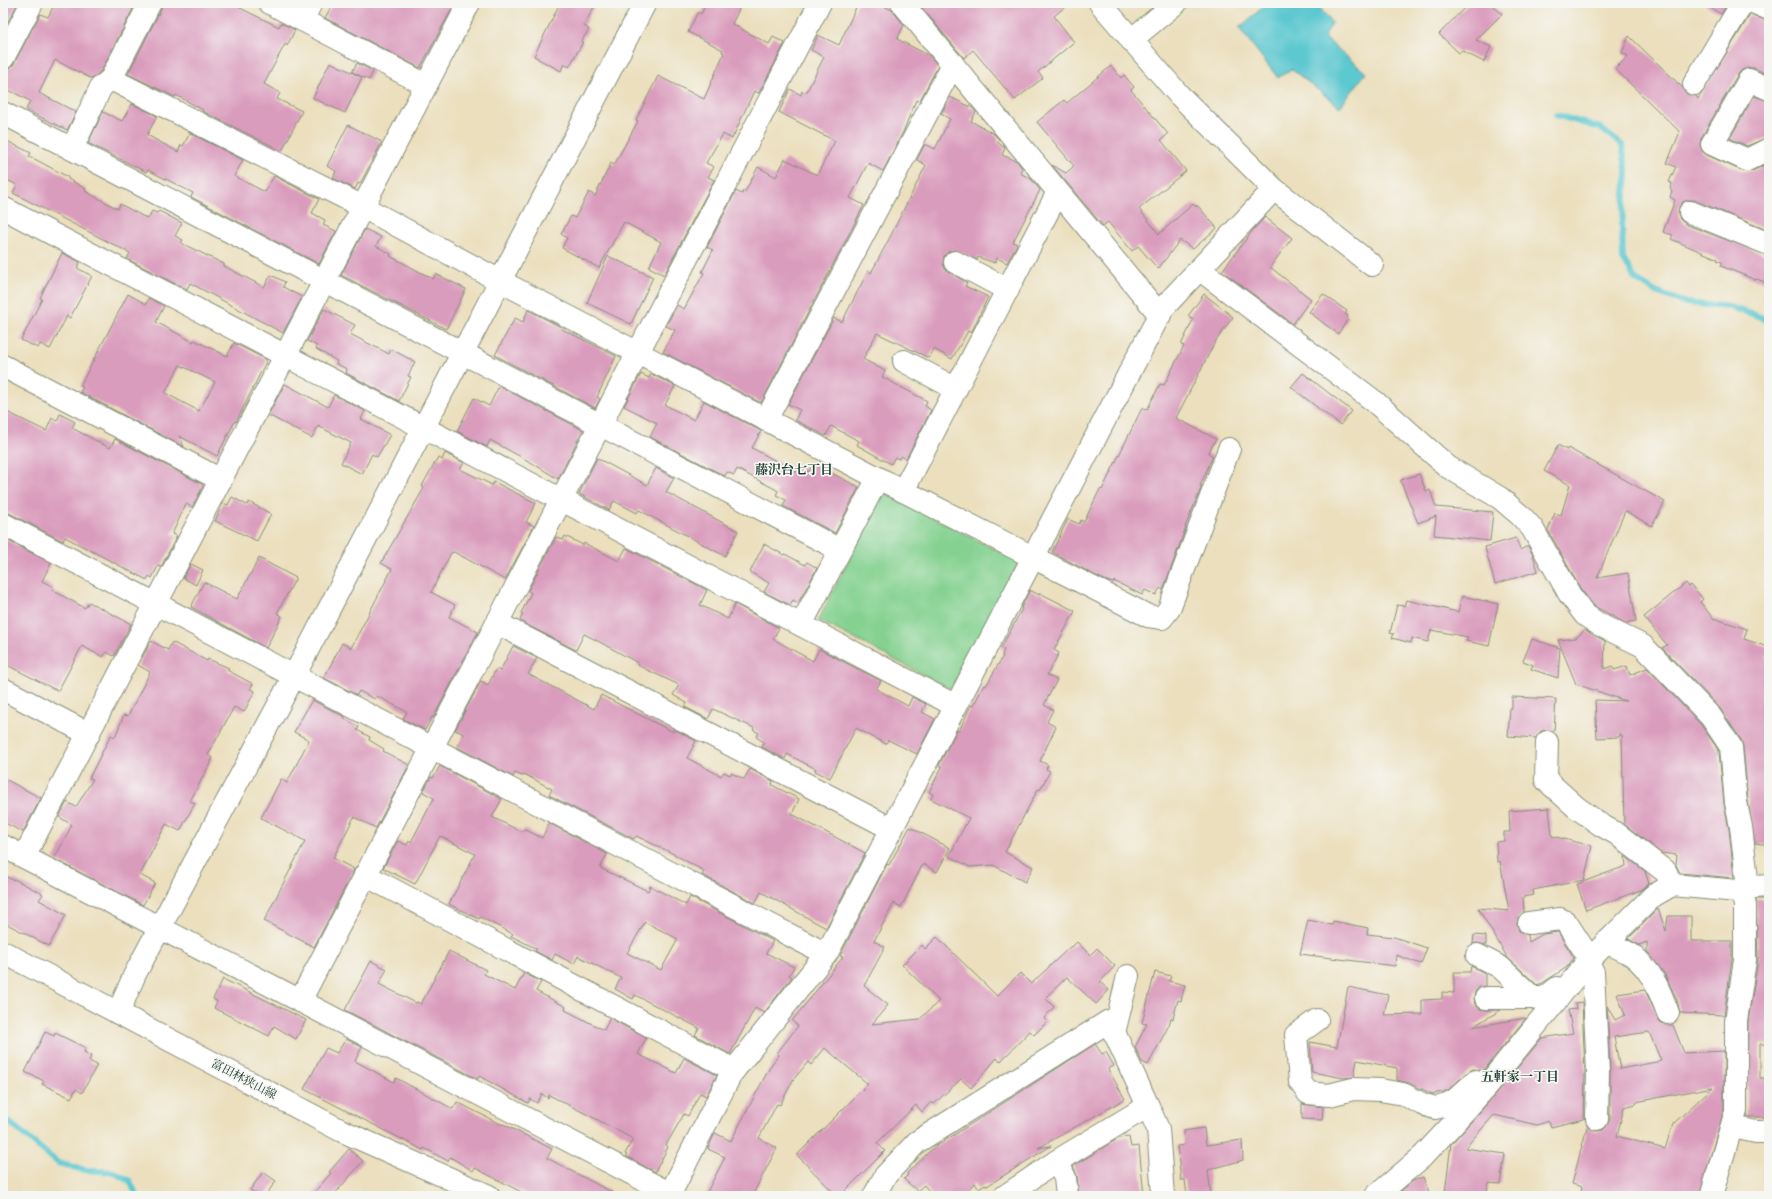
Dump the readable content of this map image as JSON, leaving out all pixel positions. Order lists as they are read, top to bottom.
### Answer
{
  "streets": {
    "street": ["富田林狭山線"]
  },
  "districts": ["藤沢台七丁目", "五軒家一丁目"]
}
